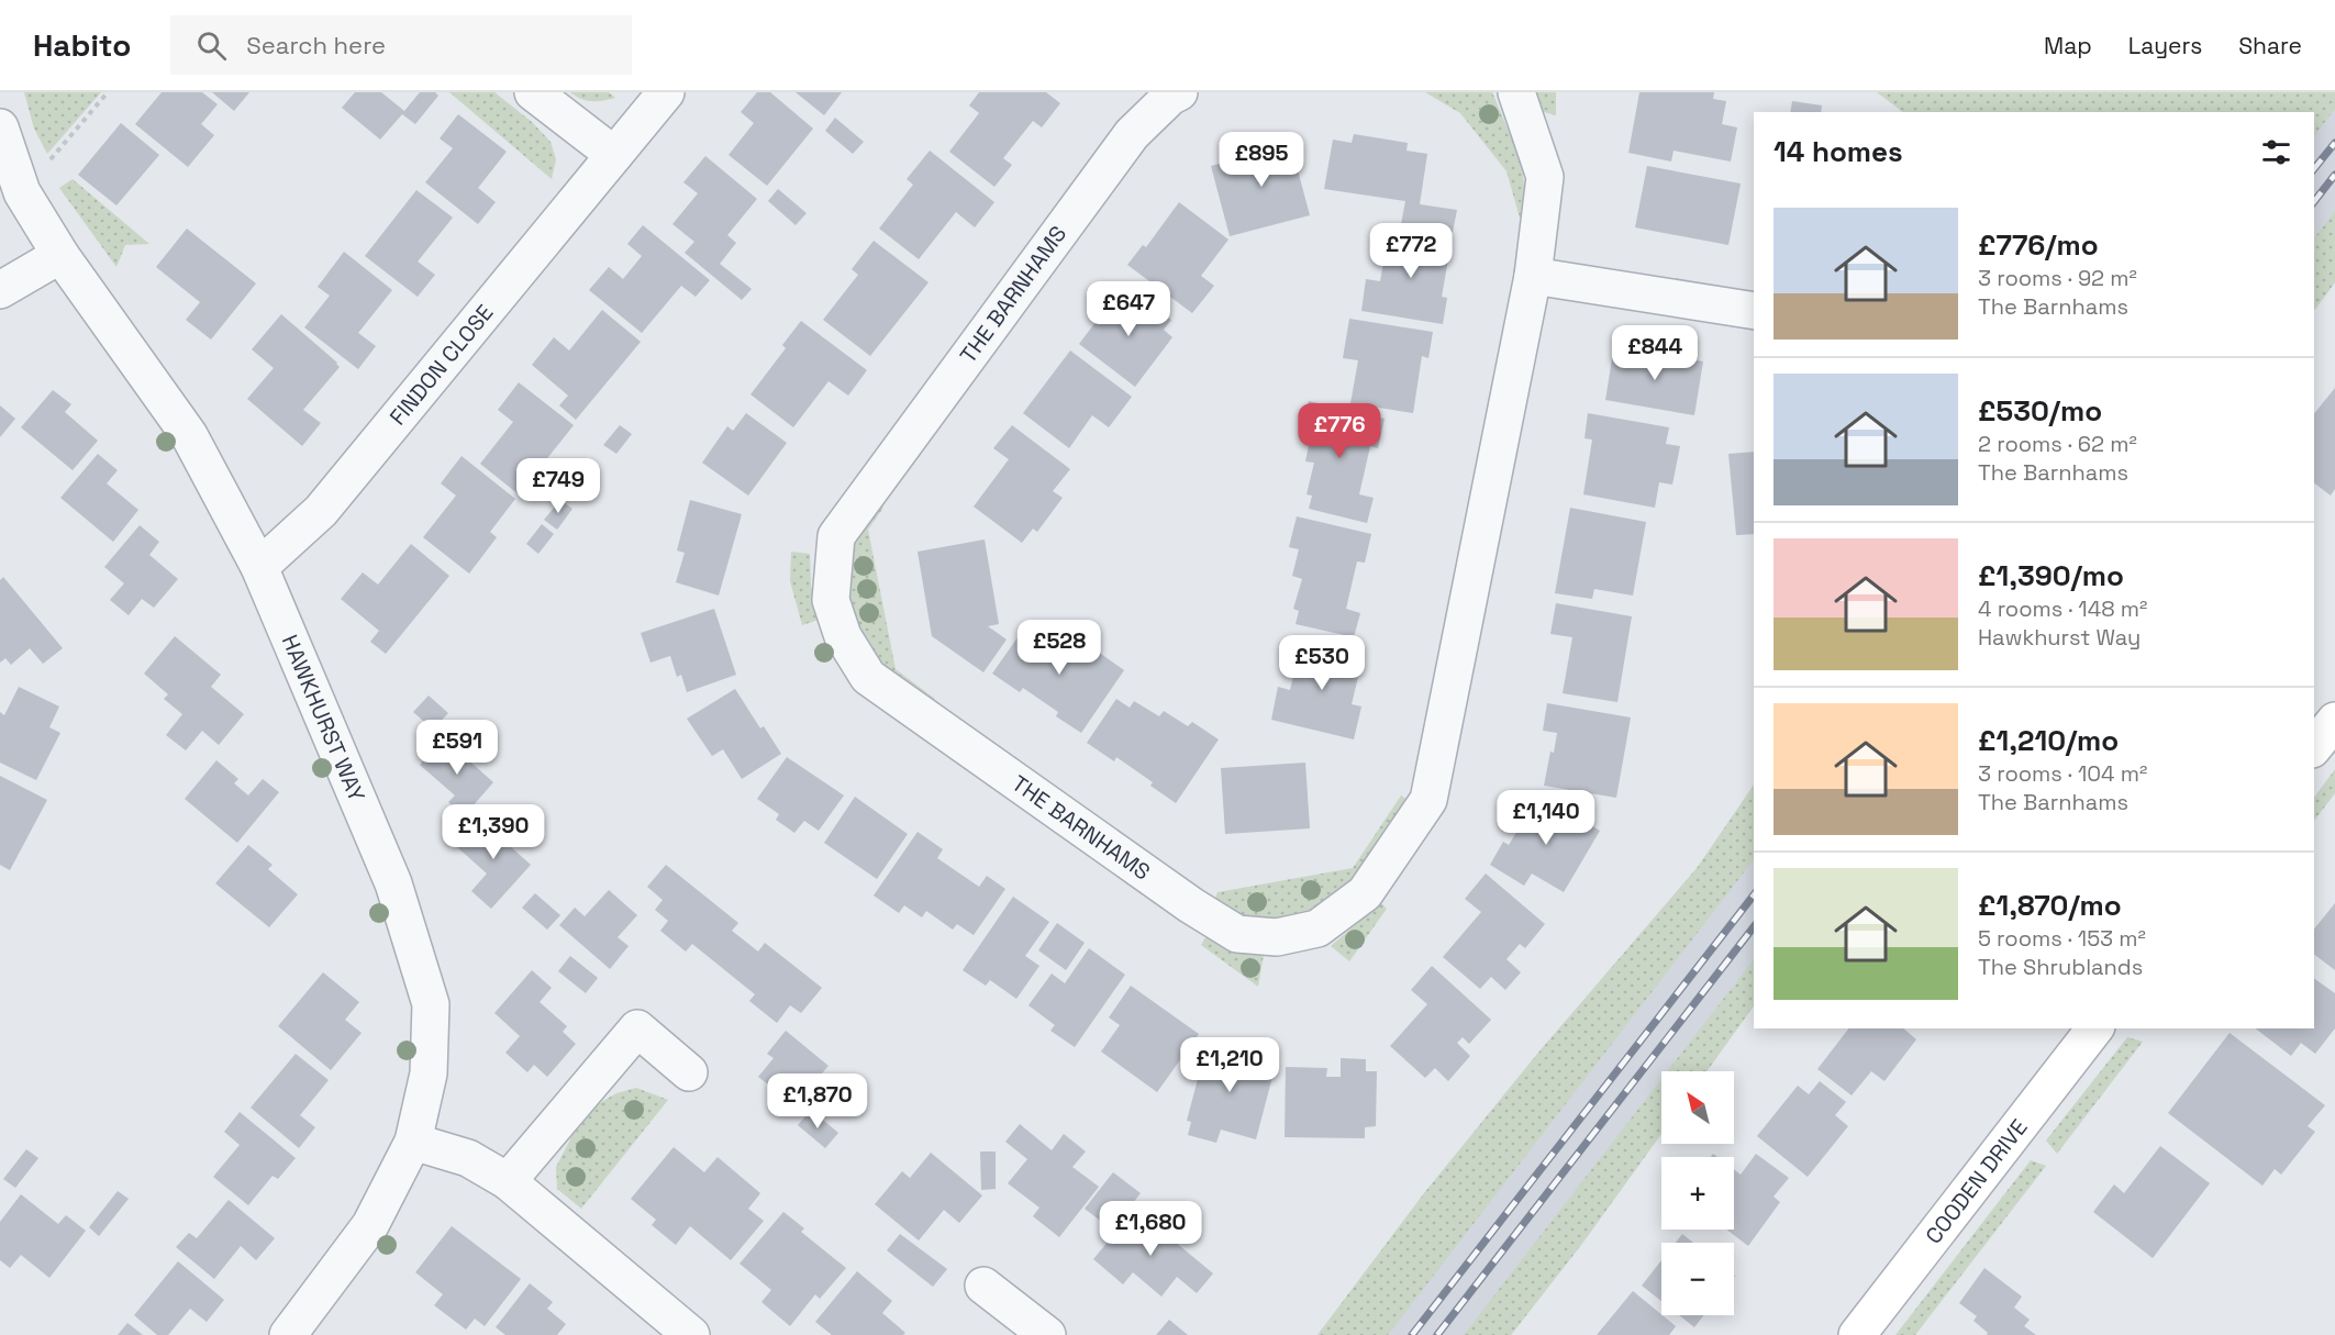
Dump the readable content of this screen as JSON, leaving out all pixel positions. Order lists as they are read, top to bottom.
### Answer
{
  "streets": {
    "main road": ["COODEN DRIVE"],
    "street": ["THE BARNHAMS", "FINDON CLOSE", "HAWKHURST WAY"]
  },
  "crossings": [
    ["FINDON CLOSE", "HAWKHURST WAY"]
  ],
  "north": "top left",
  "page": {
    "header": "Habito",
    "search": "Search here",
    "nav": ["Map", "Layers", "Share"],
    "heading": "14 homes",
    "price": [
      "£895",
      "£772",
      "£647",
      "£844",
      "£776",
      "£749",
      "£528",
      "£530",
      "£591",
      "£1,140",
      "£1,390",
      "£1,210",
      "£1,870",
      "£1,680"
    ],
    "list": [
      {
        "name": "£776/mo",
        "note": "3 rooms · 92 m² · The Barnhams"
      },
      {
        "name": "£530/mo",
        "note": "2 rooms · 62 m² · The Barnhams"
      },
      {
        "name": "£1,390/mo",
        "note": "4 rooms · 148 m² · Hawkhurst Way"
      },
      {
        "name": "£1,210/mo",
        "note": "3 rooms · 104 m² · The Barnhams"
      },
      {
        "name": "£1,870/mo",
        "note": "5 rooms · 153 m² · The Shrublands"
      }
    ],
    "map_buttons": ["+", "−"]
  }
}
